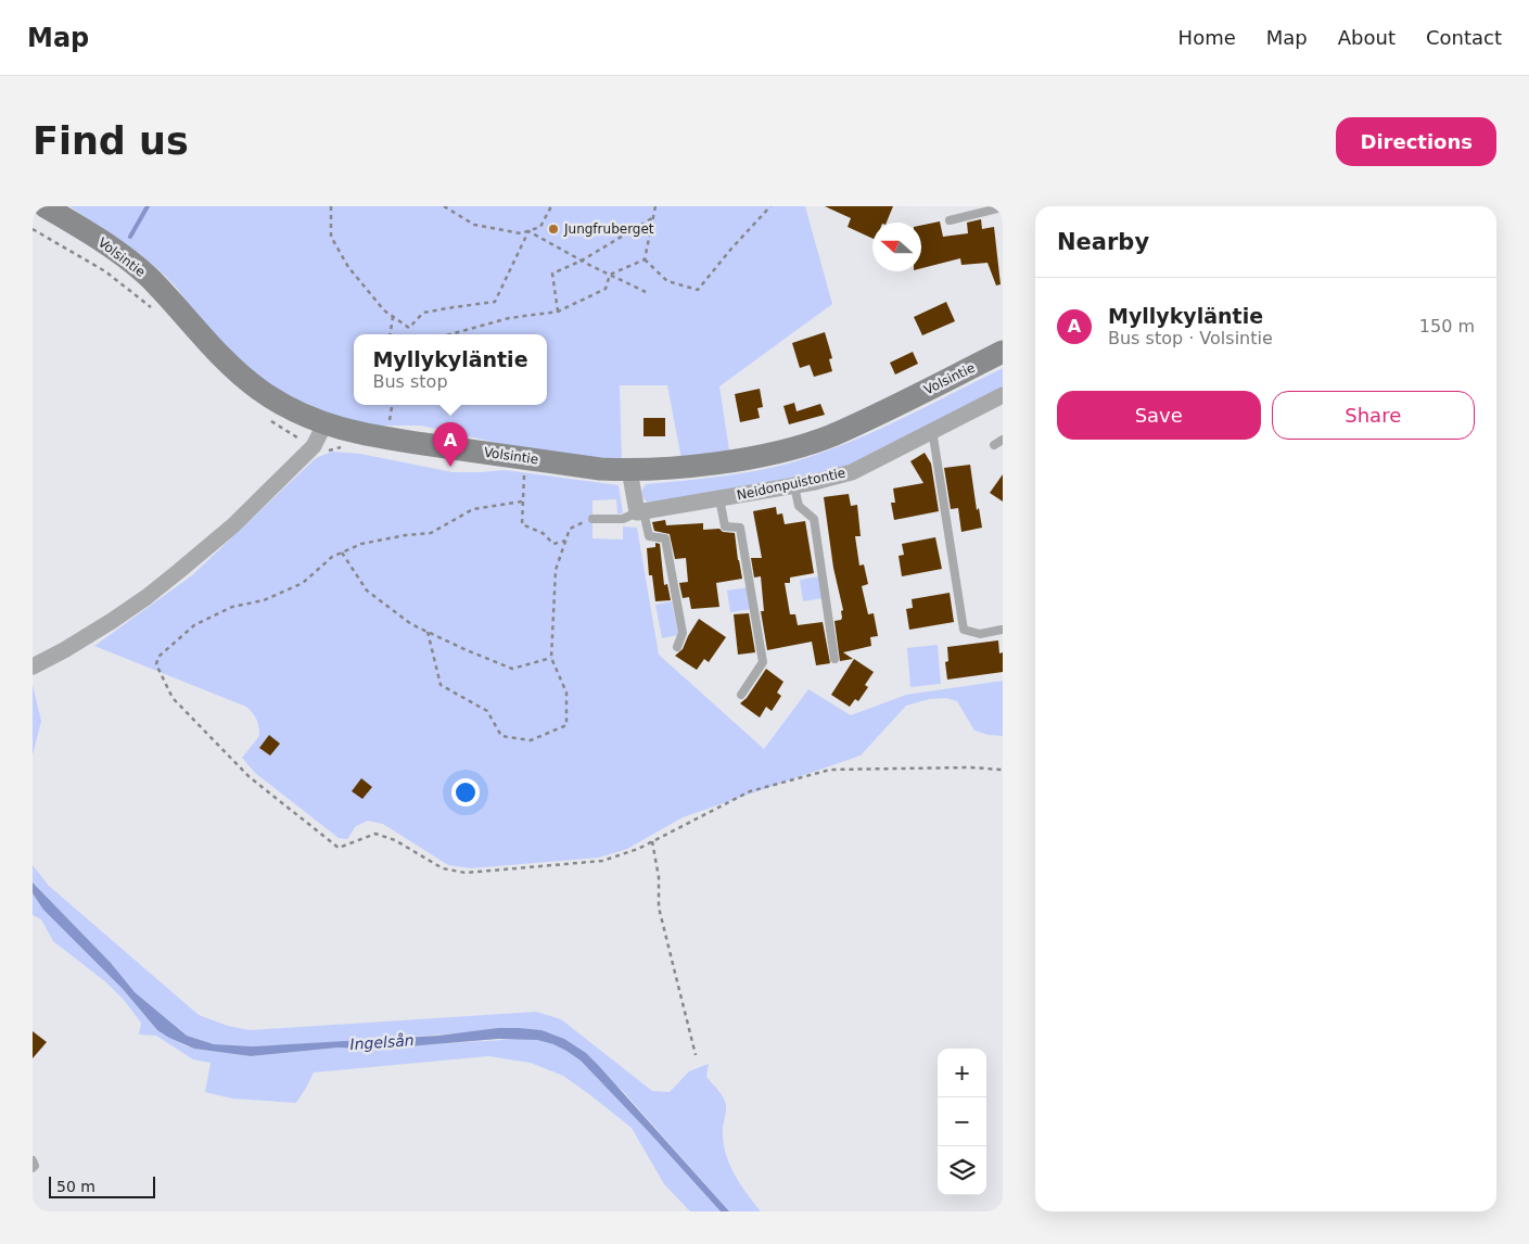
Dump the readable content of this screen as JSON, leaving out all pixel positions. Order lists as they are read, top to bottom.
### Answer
{
  "streets": {
    "street": ["Volsintie", "Neidonpuistontie"]
  },
  "water": ["Ingelsån"],
  "places": ["Jungfruberget"],
  "scale_bar": "50 m",
  "north": "left",
  "page": {
    "header": "Map",
    "nav": [
      "Home",
      "Map",
      "About",
      "Contact"
    ],
    "buttons": [
      "Directions",
      ["Save", "Share"]
    ],
    "title": "Find us",
    "heading": "Nearby",
    "list": [
      {
        "mark": "A",
        "name": "Myllykyläntie",
        "note": "Bus stop · Volsintie",
        "value": "150 m"
      }
    ],
    "popup": ["Myllykyläntie", "Bus stop"],
    "pins": "A",
    "map_buttons": ["+", "−"],
    "scale": "50 m"
  }
}
